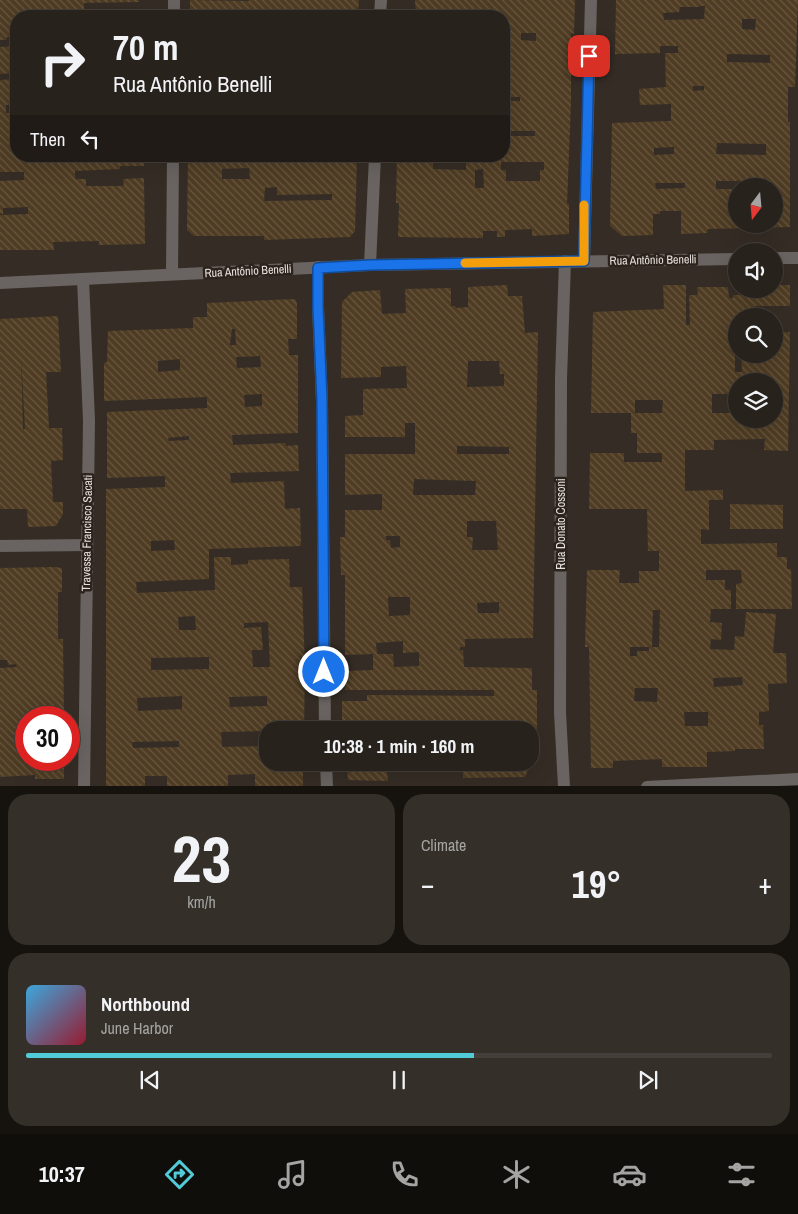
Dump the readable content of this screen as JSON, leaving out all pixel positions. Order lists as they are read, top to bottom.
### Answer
{
  "streets": {
    "street": ["Rua Antônio Benelli", "Rua Donato Cossoni", "Travessa Francisco Sacati"]
  },
  "crossings": [
    ["Rua Antônio Benelli", "Rua Donato Cossoni"],
    ["Rua Antônio Benelli", "Travessa Francisco Sacati"]
  ],
  "north": "bottom",
  "page": {
    "turn": ["70 m", "Rua Antônio Benelli"],
    "then": "Then",
    "limit": "30",
    "trip": "10:38 · 1 min · 160 m",
    "tile": [
      ["23", "km/h"],
      "Climate"
    ],
    "heat": ["−", "19°", "+"],
    "song": ["Northbound", "June Harbor"],
    "tabs": "10:37"
  }
}
